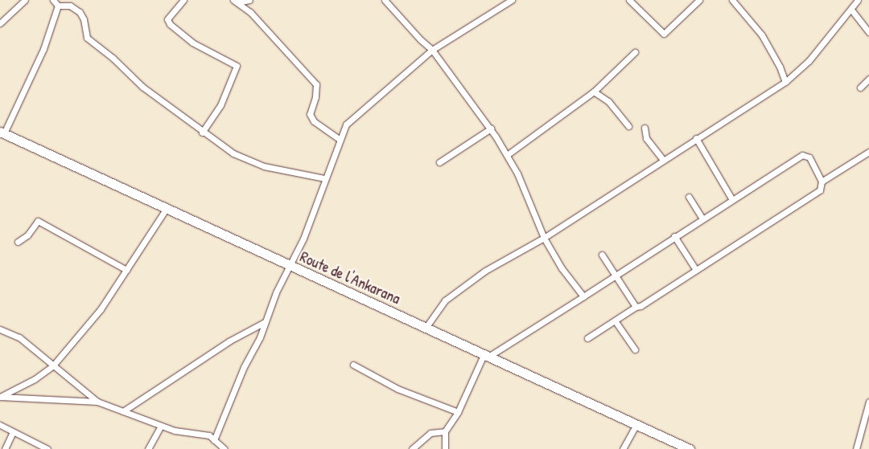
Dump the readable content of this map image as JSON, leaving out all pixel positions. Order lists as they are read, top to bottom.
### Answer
{
  "streets": {
    "main road": ["Route de l'Ankarana"]
  }
}
